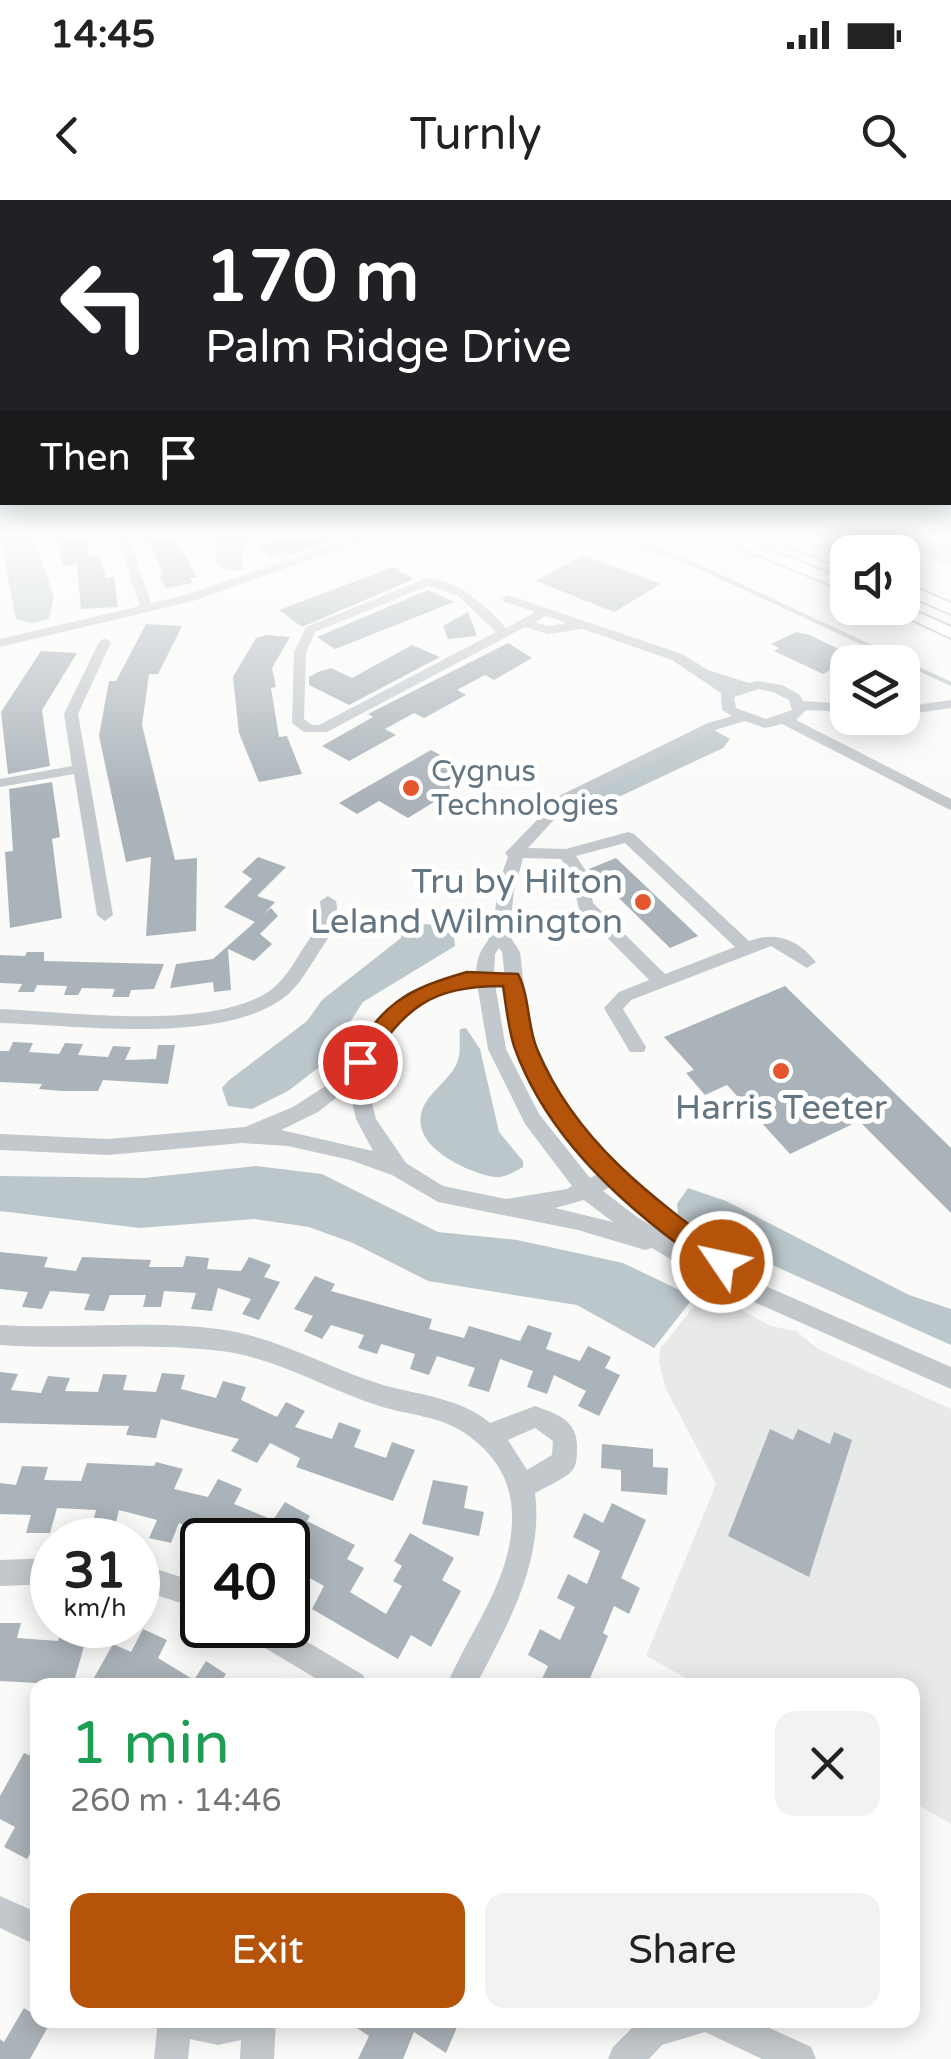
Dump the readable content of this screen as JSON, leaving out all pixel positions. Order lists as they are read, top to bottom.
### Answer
{
  "places": ["Cygnus Technologies", "Tru by Hilton Leland Wilmington", "Harris Teeter"],
  "page": {
    "status": "14:45",
    "header": "Turnly",
    "turn": ["170 m", "Palm Ridge Drive"],
    "then": "Then",
    "speed": "31 km/h",
    "limit": "40",
    "heading": ["1 min", "260 m · 14:46"],
    "buttons": ["Exit", "Share"]
  }
}
